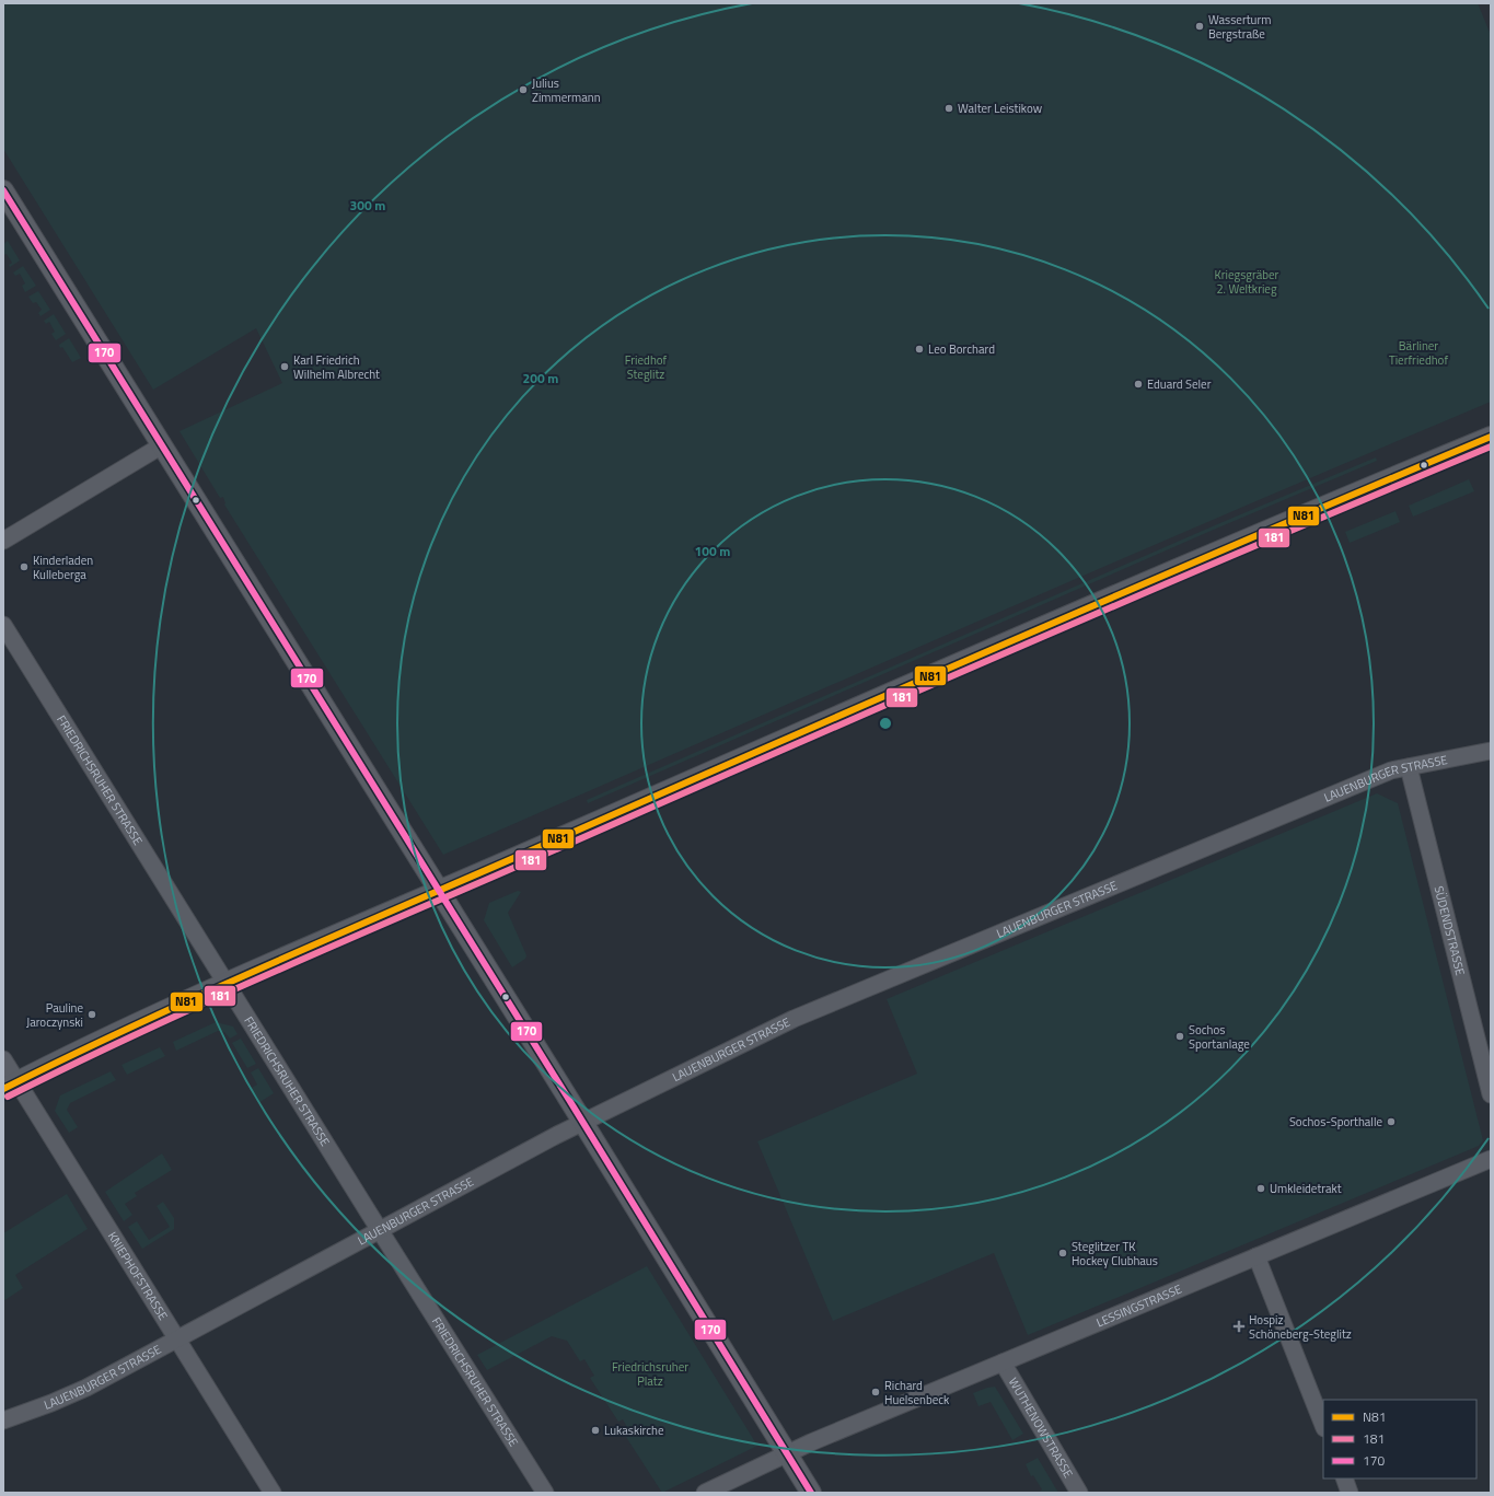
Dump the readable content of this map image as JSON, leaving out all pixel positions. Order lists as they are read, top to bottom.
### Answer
{
  "streets": {
    "street": [
      "LAUENBURGER STRASSE",
      "FRIEDRICHSRUHER STRASSE",
      "SÜDENDSTRASSE",
      "KNIEPHOFSTRASSE",
      "LESSINGSTRASSE",
      "WUTHENOWSTRASSE"
    ]
  },
  "crossings": [
    ["LAUENBURGER STRASSE", "FRIEDRICHSRUHER STRASSE"],
    ["LAUENBURGER STRASSE", "SÜDENDSTRASSE"],
    ["LAUENBURGER STRASSE", "KNIEPHOFSTRASSE"],
    ["LESSINGSTRASSE", "WUTHENOWSTRASSE"]
  ],
  "parks": [
    "Kriegsgräber 2. Weltkrieg",
    "Bärliner Tierfriedhof",
    "Friedhof Steglitz",
    "Friedrichsruher Platz"
  ],
  "places": {
    "other": [
      "Wasserturm Bergstraße",
      "Julius Zimmermann",
      "Walter Leistikow",
      "Leo Borchard",
      "Karl Friedrich Wilhelm Albrecht",
      "Eduard Seler",
      "Kinderladen Kulleberga",
      "Pauline Jaroczynski",
      "Sochos Sportanlage",
      "Sochos-Sporthalle",
      "Umkleidetrakt",
      "Steglitzer TK Hockey Clubhaus",
      "Richard Huelsenbeck",
      "Lukaskirche"
    ],
    "health": ["Hospiz Schöneberg-Steglitz"]
  },
  "lines": ["transit line 170", "transit line N81", "transit line 181"],
  "legend": ["N81", "181", "170"],
  "rings": ["300 m", "200 m", "100 m"]
}
